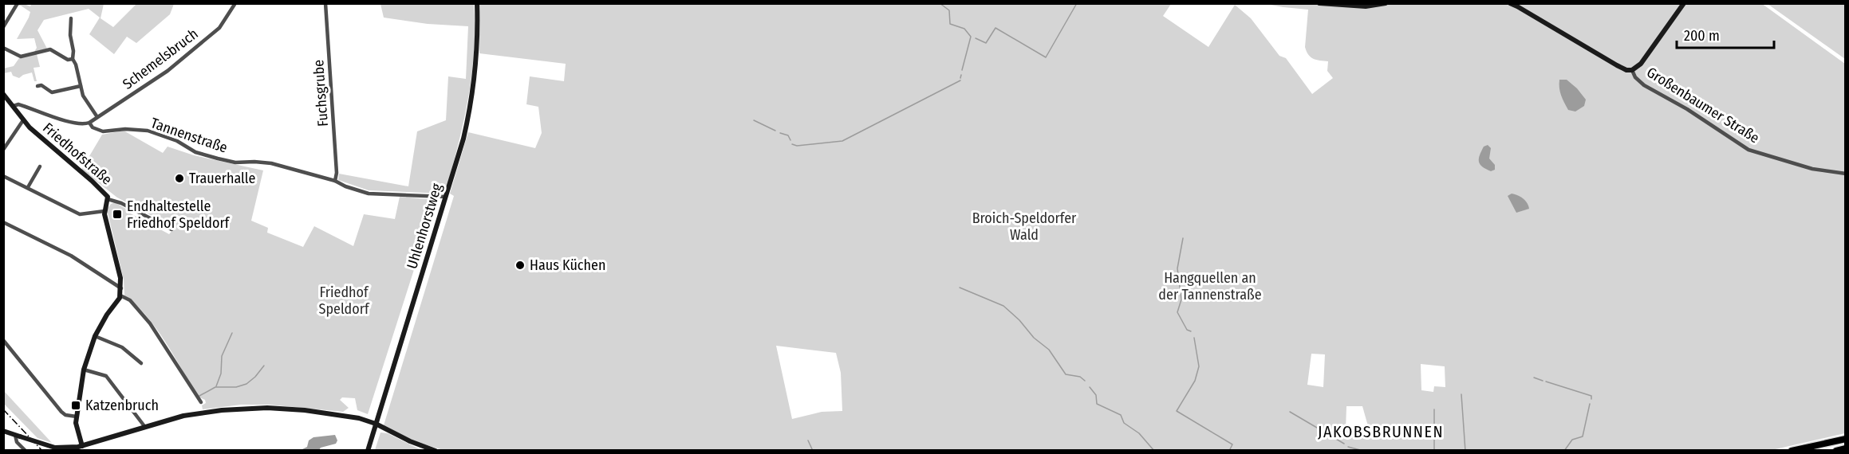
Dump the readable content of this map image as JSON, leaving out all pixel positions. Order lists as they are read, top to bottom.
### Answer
{
  "streets": {
    "street": [
      "Schemelsbruch",
      "Fuchsgrube",
      "Großenbaumer Straße",
      "Tannenstraße",
      "Friedhofstraße",
      "Uhlenhorstweg"
    ]
  },
  "crossings": [
    ["Schemelsbruch", "Tannenstraße"],
    ["Fuchsgrube", "Tannenstraße"],
    ["Tannenstraße", "Friedhofstraße"],
    ["Tannenstraße", "Uhlenhorstweg"]
  ],
  "districts": ["JAKOBSBRUNNEN"],
  "parks": ["Broich-Speldorfer Wald", "Hangquellen an der Tannenstraße", "Friedhof Speldorf"],
  "places": {
    "other": ["Trauerhalle", "Haus Küchen"],
    "transit": ["Endhaltestelle Friedhof Speldorf", "Katzenbruch"]
  },
  "scale_bar": "200 m"
}
